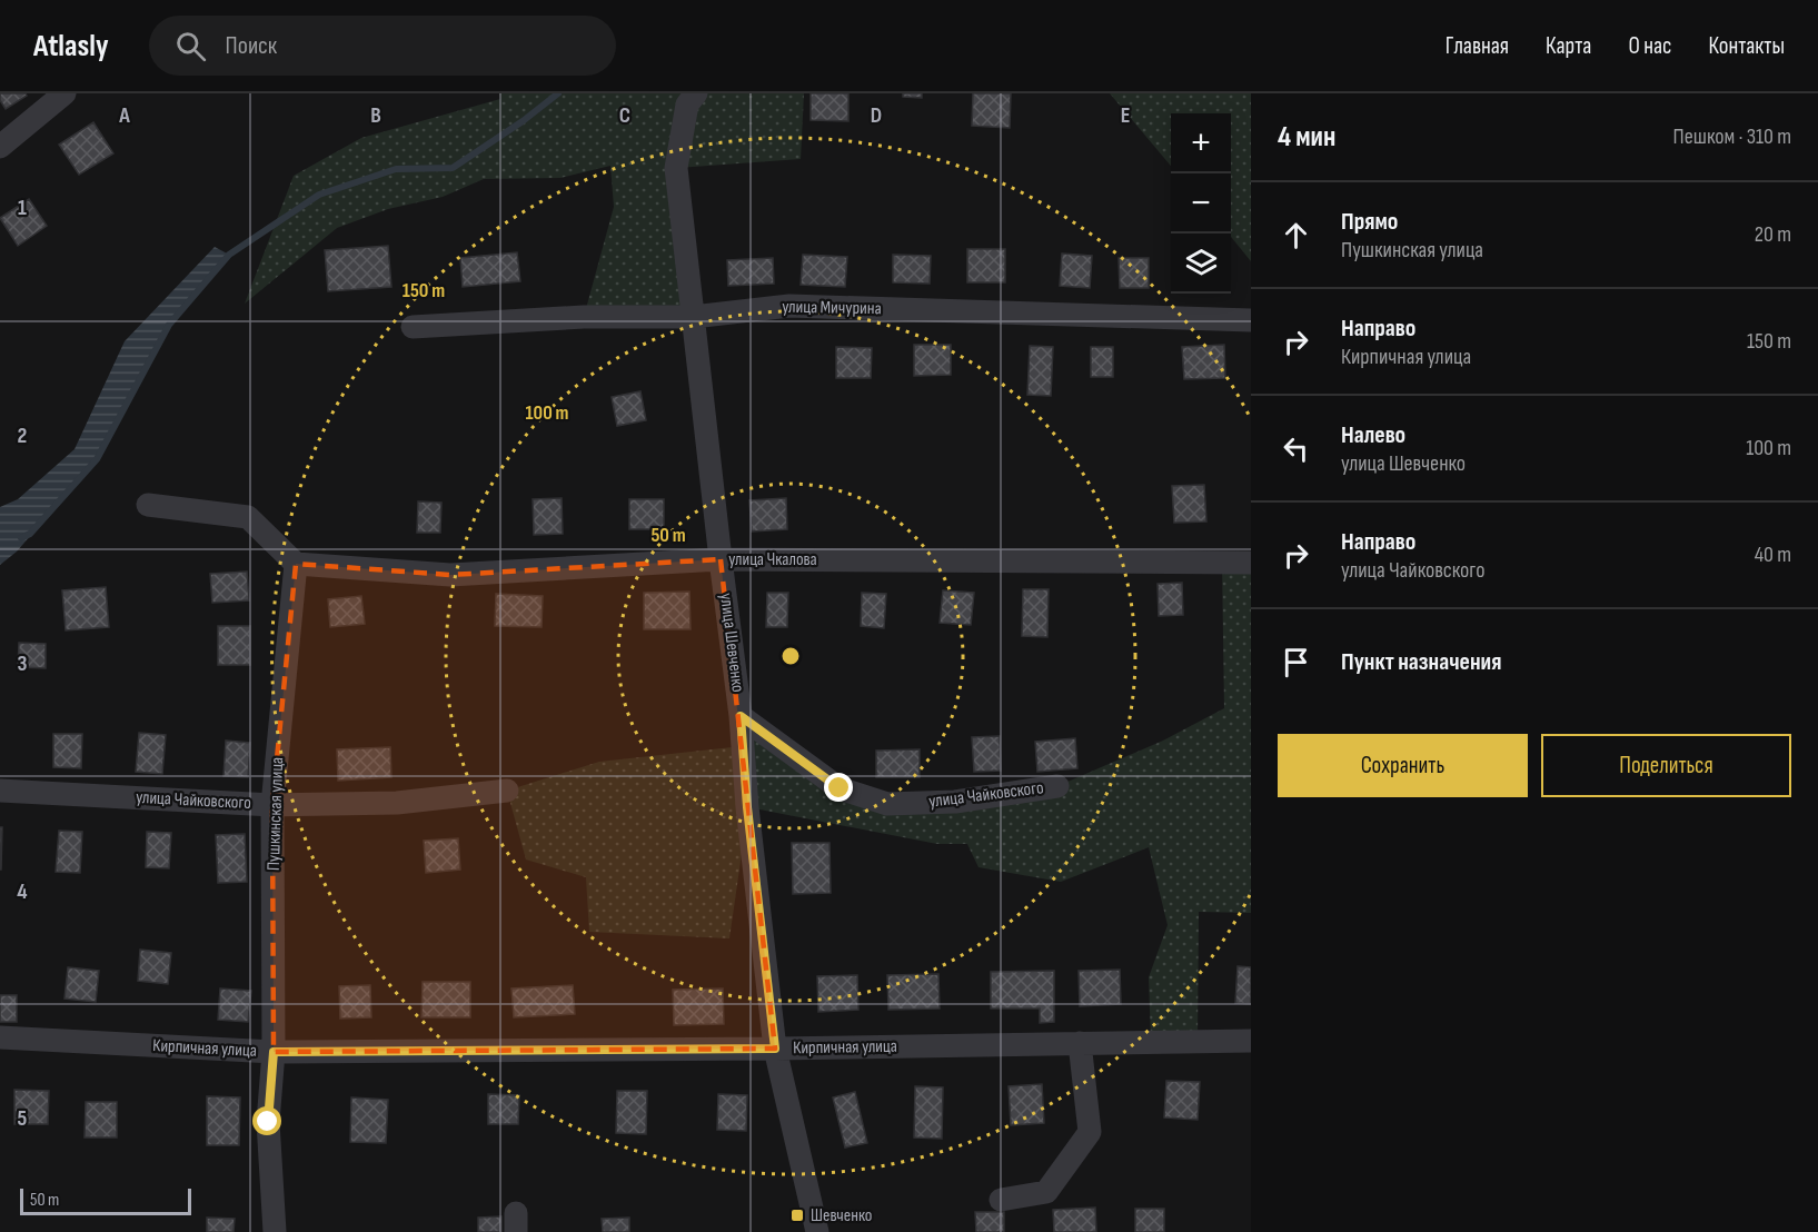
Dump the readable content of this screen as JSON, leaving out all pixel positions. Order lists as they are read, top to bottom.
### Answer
{
  "streets": {
    "street": [
      "улица Мичурина",
      "улица Чкалова",
      "улица Шевченко",
      "улица Чайковского",
      "Пушкинская улица",
      "Кирпичная улица"
    ]
  },
  "crossings": [
    ["улица Мичурина", "улица Шевченко"],
    ["улица Чкалова", "улица Шевченко"],
    ["улица Чкалова", "Пушкинская улица"],
    ["улица Шевченко", "улица Чайковского"],
    ["улица Шевченко", "Кирпичная улица"],
    ["улица Чайковского", "Пушкинская улица"],
    ["Пушкинская улица", "Кирпичная улица"]
  ],
  "places": {
    "transit": ["Шевченко"]
  },
  "scale_bar": "50 m",
  "page": {
    "header": "Atlasly",
    "search": "Поиск",
    "nav": [
      "Главная",
      "Карта",
      "О нас",
      "Контакты"
    ],
    "heading": ["4 мин", "Пешком · 310 m"],
    "map_buttons": ["+", "−"],
    "list": [
      ["Прямо", "Пушкинская улица", "20 m"],
      ["Направо", "Кирпичная улица", "150 m"],
      ["Налево", "улица Шевченко", "100 m"],
      ["Направо", "улица Чайковского", "40 m"],
      "Пункт назначения"
    ],
    "buttons": ["Сохранить", "Поделиться"],
    "scale": "50 m"
  },
  "grid": {
    "columns": [
      "A",
      "B",
      "C",
      "D",
      "E"
    ],
    "rows": [
      "1",
      "2",
      "3",
      "4",
      "5"
    ]
  },
  "rings": ["150 m", "100 m", "50 m"]
}
